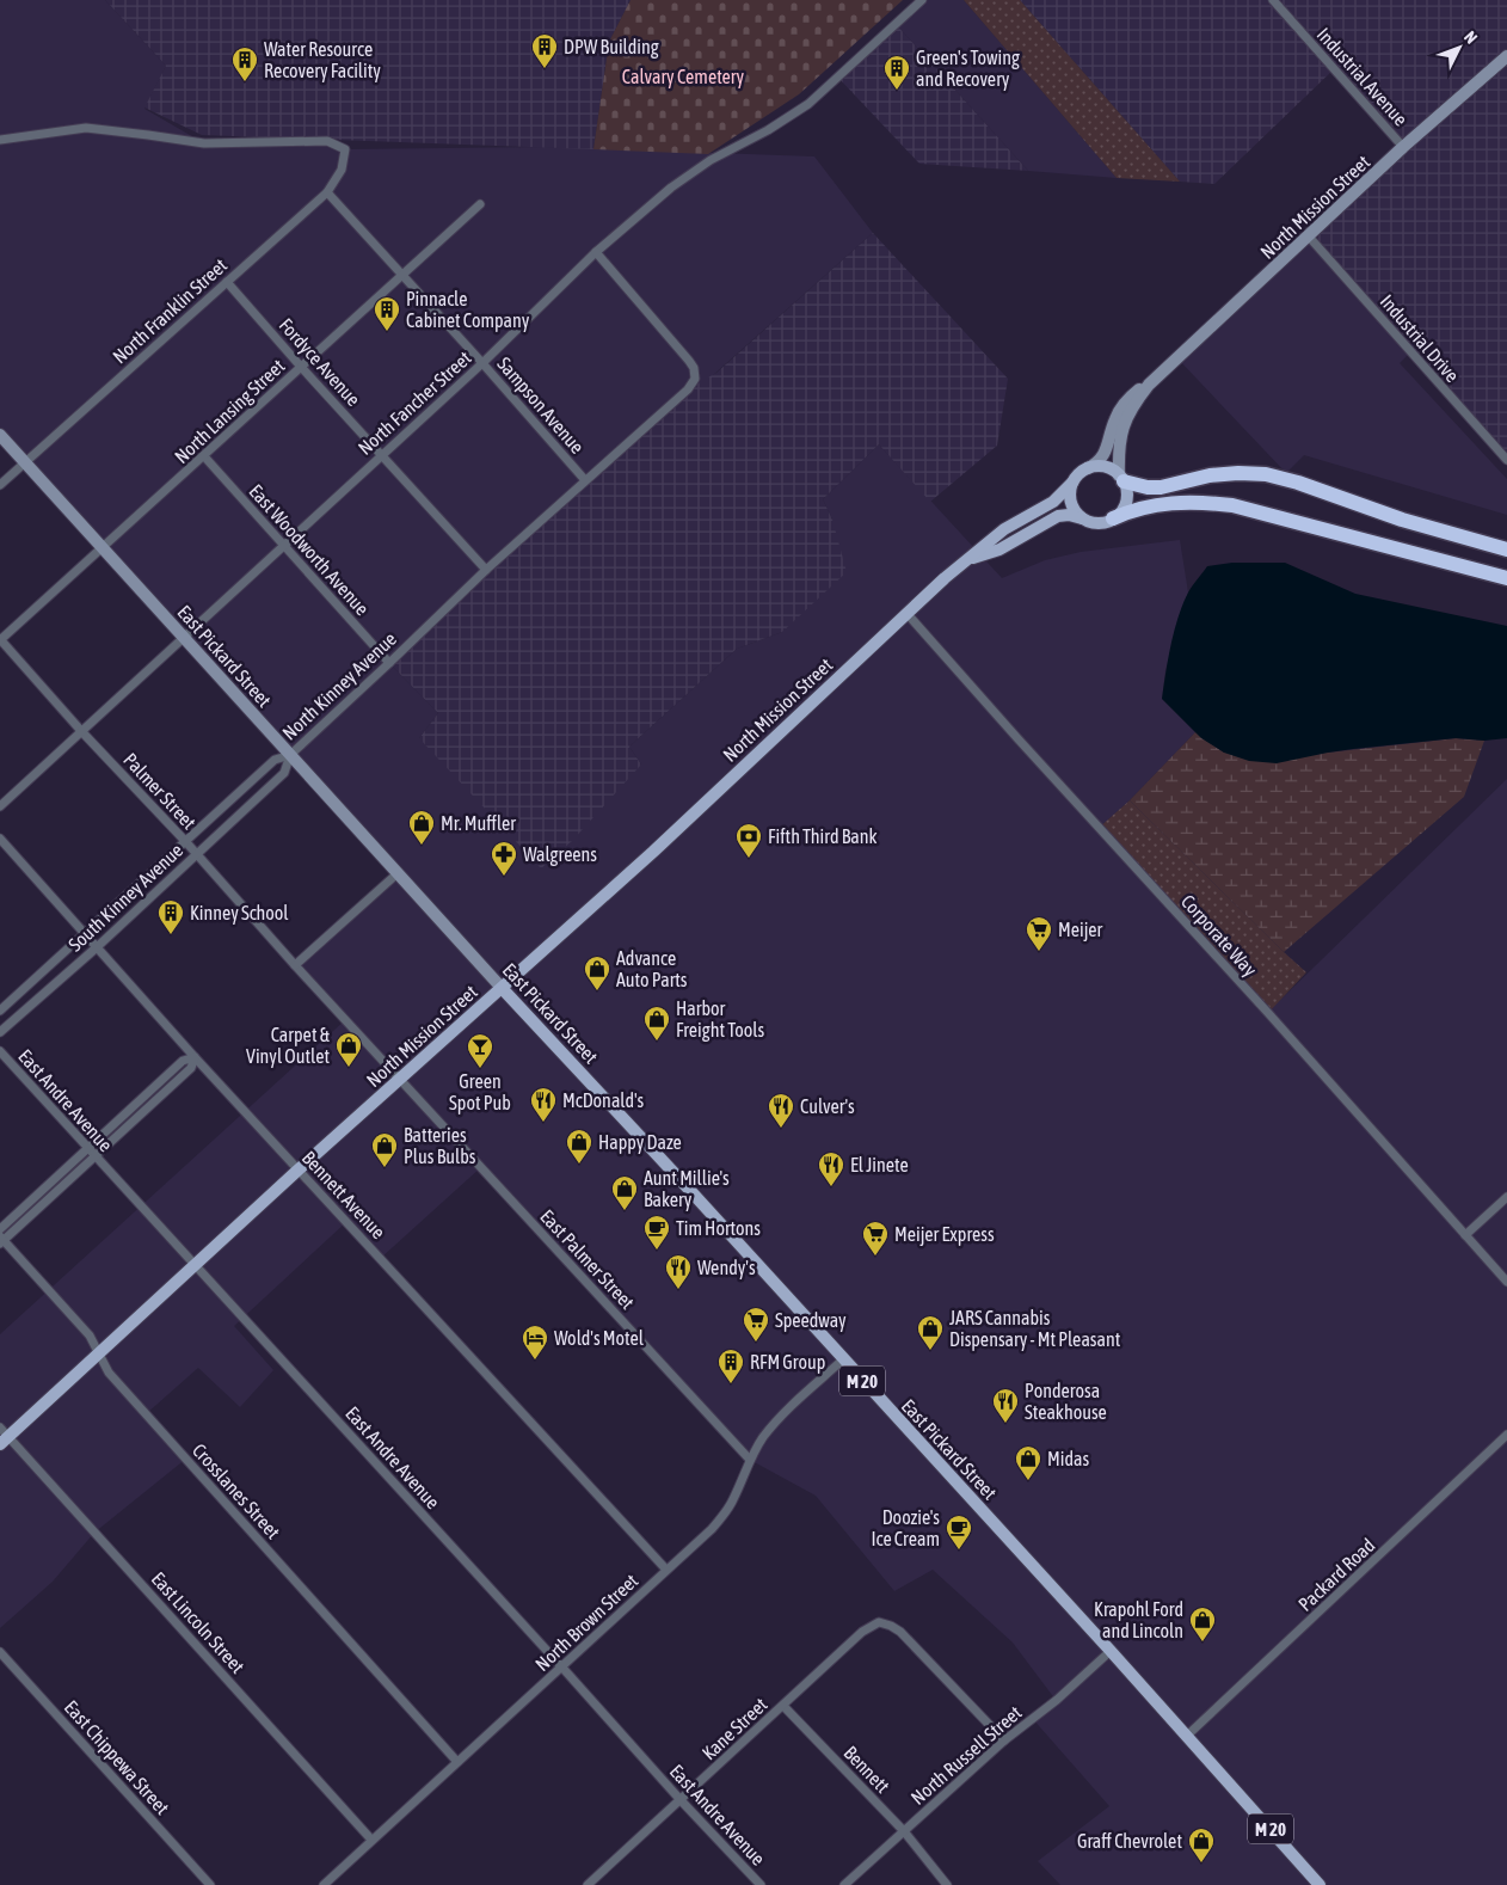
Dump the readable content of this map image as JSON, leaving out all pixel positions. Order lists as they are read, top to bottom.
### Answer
{
  "streets": {
    "main road": ["North Mission Street", "East Pickard Street", "M 20"],
    "street": [
      "Industrial Avenue",
      "North Franklin Street",
      "Industrial Drive",
      "Fordyce Avenue",
      "North Fancher Street",
      "Sampson Avenue",
      "North Lansing Street",
      "East Woodworth Avenue",
      "North Kinney Avenue",
      "Palmer Street",
      "South Kinney Avenue",
      "Corporate Way",
      "East Andre Avenue",
      "Bennett Avenue",
      "East Palmer Street",
      "Crosslanes Street",
      "Packard Road",
      "East Lincoln Street",
      "North Brown Street",
      "Kane Street",
      "North Russell Street",
      "East Chippewa Street",
      "Bennett"
    ]
  },
  "crossings": [
    ["Industrial Avenue", "North Mission Street"],
    ["North Mission Street", "Industrial Drive"],
    ["North Mission Street", "East Pickard Street"],
    ["North Mission Street", "Palmer Street"],
    ["North Mission Street", "Corporate Way"],
    ["North Mission Street", "East Andre Avenue"],
    ["North Mission Street", "Bennett Avenue"],
    ["North Mission Street", "East Palmer Street"],
    ["North Mission Street", "Crosslanes Street"],
    ["North Mission Street", "East Lincoln Street"],
    ["North Franklin Street", "Fordyce Avenue"],
    ["North Franklin Street", "Sampson Avenue"],
    ["North Franklin Street", "East Pickard Street"],
    ["Fordyce Avenue", "North Fancher Street"],
    ["Fordyce Avenue", "North Lansing Street"],
    ["Fordyce Avenue", "North Kinney Avenue"],
    ["North Fancher Street", "Sampson Avenue"],
    ["North Fancher Street", "East Woodworth Avenue"],
    ["North Fancher Street", "East Pickard Street"],
    ["North Fancher Street", "North Kinney Avenue"],
    ["North Fancher Street", "Palmer Street"],
    ["Sampson Avenue", "North Lansing Street"],
    ["Sampson Avenue", "North Kinney Avenue"],
    ["North Lansing Street", "East Woodworth Avenue"],
    ["North Lansing Street", "East Pickard Street"],
    ["North Lansing Street", "Palmer Street"],
    ["East Woodworth Avenue", "North Kinney Avenue"],
    ["East Pickard Street", "North Kinney Avenue"],
    ["East Pickard Street", "South Kinney Avenue"],
    ["East Pickard Street", "Packard Road"],
    ["East Pickard Street", "North Brown Street"],
    ["East Pickard Street", "North Russell Street"],
    ["North Kinney Avenue", "Palmer Street"],
    ["North Kinney Avenue", "South Kinney Avenue"],
    ["North Kinney Avenue", "Bennett Avenue"],
    ["Palmer Street", "South Kinney Avenue"],
    ["Palmer Street", "East Palmer Street"],
    ["South Kinney Avenue", "Bennett Avenue"],
    ["East Andre Avenue", "North Brown Street"],
    ["East Andre Avenue", "Kane Street"],
    ["Bennett Avenue", "North Brown Street"],
    ["East Palmer Street", "North Brown Street"],
    ["Crosslanes Street", "North Brown Street"],
    ["East Lincoln Street", "North Brown Street"],
    ["Kane Street", "North Russell Street"],
    ["Kane Street", "Bennett"],
    ["North Russell Street", "Bennett"]
  ],
  "parks": ["Calvary Cemetery"],
  "places": {
    "building": [
      "DPW Building",
      "Water Resource Recovery Facility",
      "Green's Towing and Recovery",
      "Pinnacle Cabinet Company",
      "Kinney School",
      "RFM Group"
    ],
    "shop": [
      "Mr. Muffler",
      "Advance Auto Parts",
      "Harbor Freight Tools",
      "Carpet & Vinyl Outlet",
      "Happy Daze",
      "Batteries Plus Bulbs",
      "Aunt Millie's Bakery",
      "JARS Cannabis Dispensary - Mt Pleasant",
      "Midas",
      "Krapohl Ford and Lincoln",
      "Graff Chevrolet"
    ],
    "bank": ["Fifth Third Bank"],
    "pharmacy": ["Walgreens"],
    "supermarket": ["Meijer", "Meijer Express", "Speedway"],
    "bar": ["Green Spot Pub"],
    "restaurant": [
      "McDonald's",
      "Culver's",
      "El Jinete",
      "Wendy's",
      "Ponderosa Steakhouse"
    ],
    "cafe": ["Tim Hortons", "Doozie's Ice Cream"],
    "hotel": ["Wold's Motel"]
  },
  "north": "top right"
}
